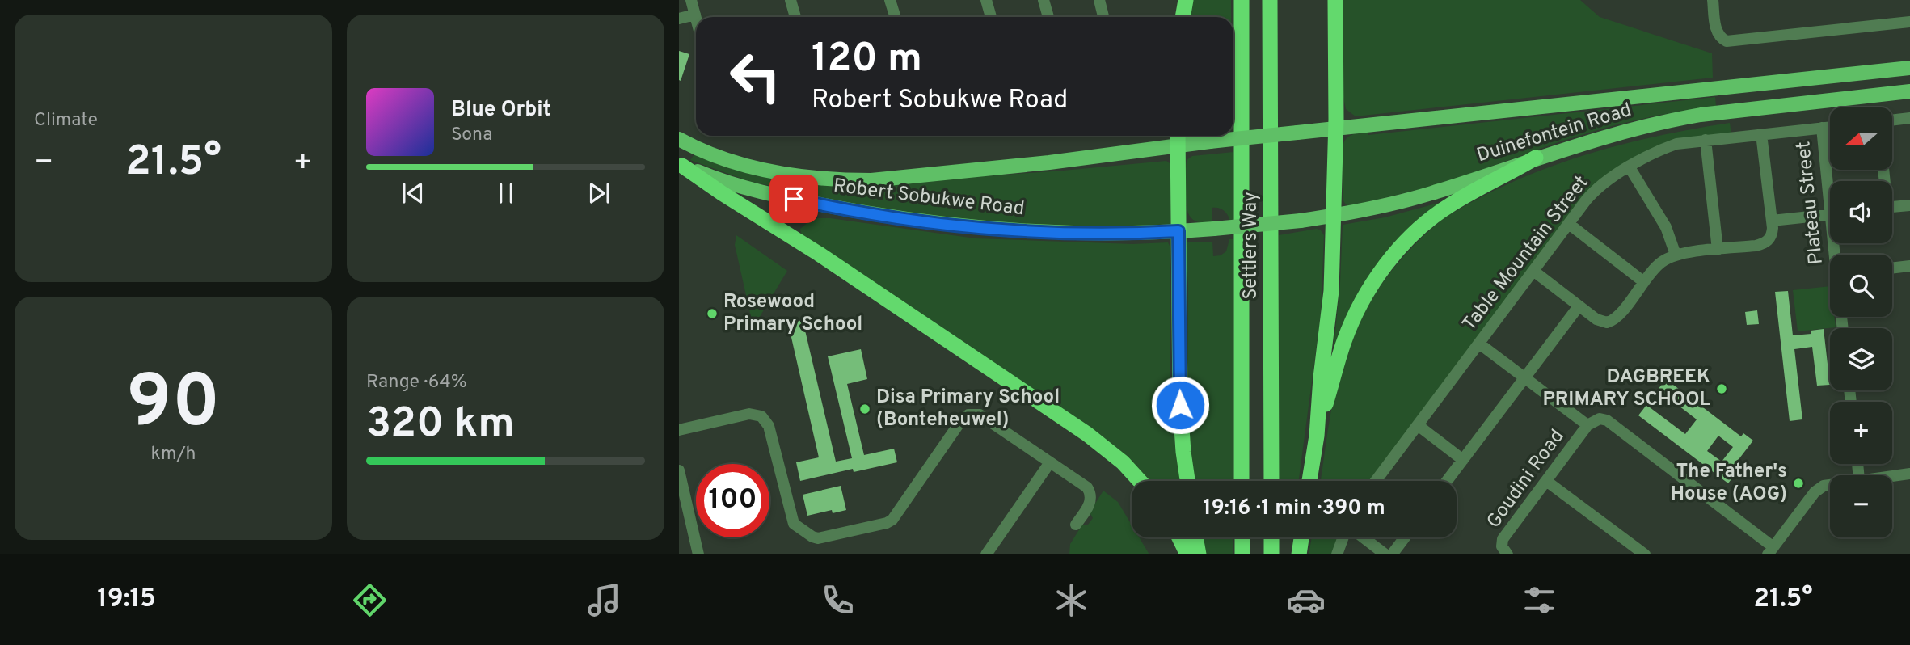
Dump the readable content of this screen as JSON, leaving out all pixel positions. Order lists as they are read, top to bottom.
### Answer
{
  "streets": {
    "highway": ["Settlers Way"],
    "main road": ["Duinefontein Road", "Robert Sobukwe Road"],
    "street": ["Plateau Street", "Table Mountain Street", "Goudini Road"]
  },
  "crossings": [
    ["Duinefontein Road", "Robert Sobukwe Road"],
    ["Plateau Street", "Table Mountain Street"]
  ],
  "places": [
    "Rosewood Primary School",
    "DAGBREEK PRIMARY SCHOOL",
    "Disa Primary School (Bonteheuwel)",
    "The Father's House (AOG)"
  ],
  "north": "left",
  "page": {
    "tile": [
      "Climate",
      ["90", "km/h"],
      ["Range · 64%", "320 km"]
    ],
    "turn": ["120 m", "Robert Sobukwe Road"],
    "song": ["Blue Orbit", "Sona"],
    "map_buttons": ["+", "−"],
    "heat": ["−", "21.5°", "+"],
    "limit": "100",
    "trip": "19:16 · 1 min · 390 m",
    "tabs": ["19:15", "21.5°"]
  }
}
